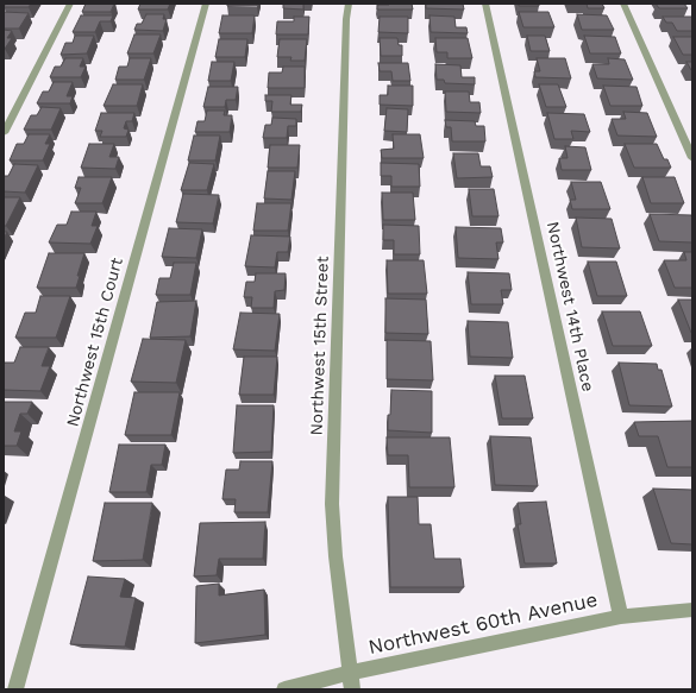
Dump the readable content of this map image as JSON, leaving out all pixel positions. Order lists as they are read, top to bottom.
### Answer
{
  "streets": {
    "street": [
      "Northwest 14th Place",
      "Northwest 15th Court",
      "Northwest 15th Street",
      "Northwest 60th Avenue"
    ]
  },
  "crossings": [
    ["Northwest 14th Place", "Northwest 60th Avenue"],
    ["Northwest 15th Street", "Northwest 60th Avenue"]
  ]
}
